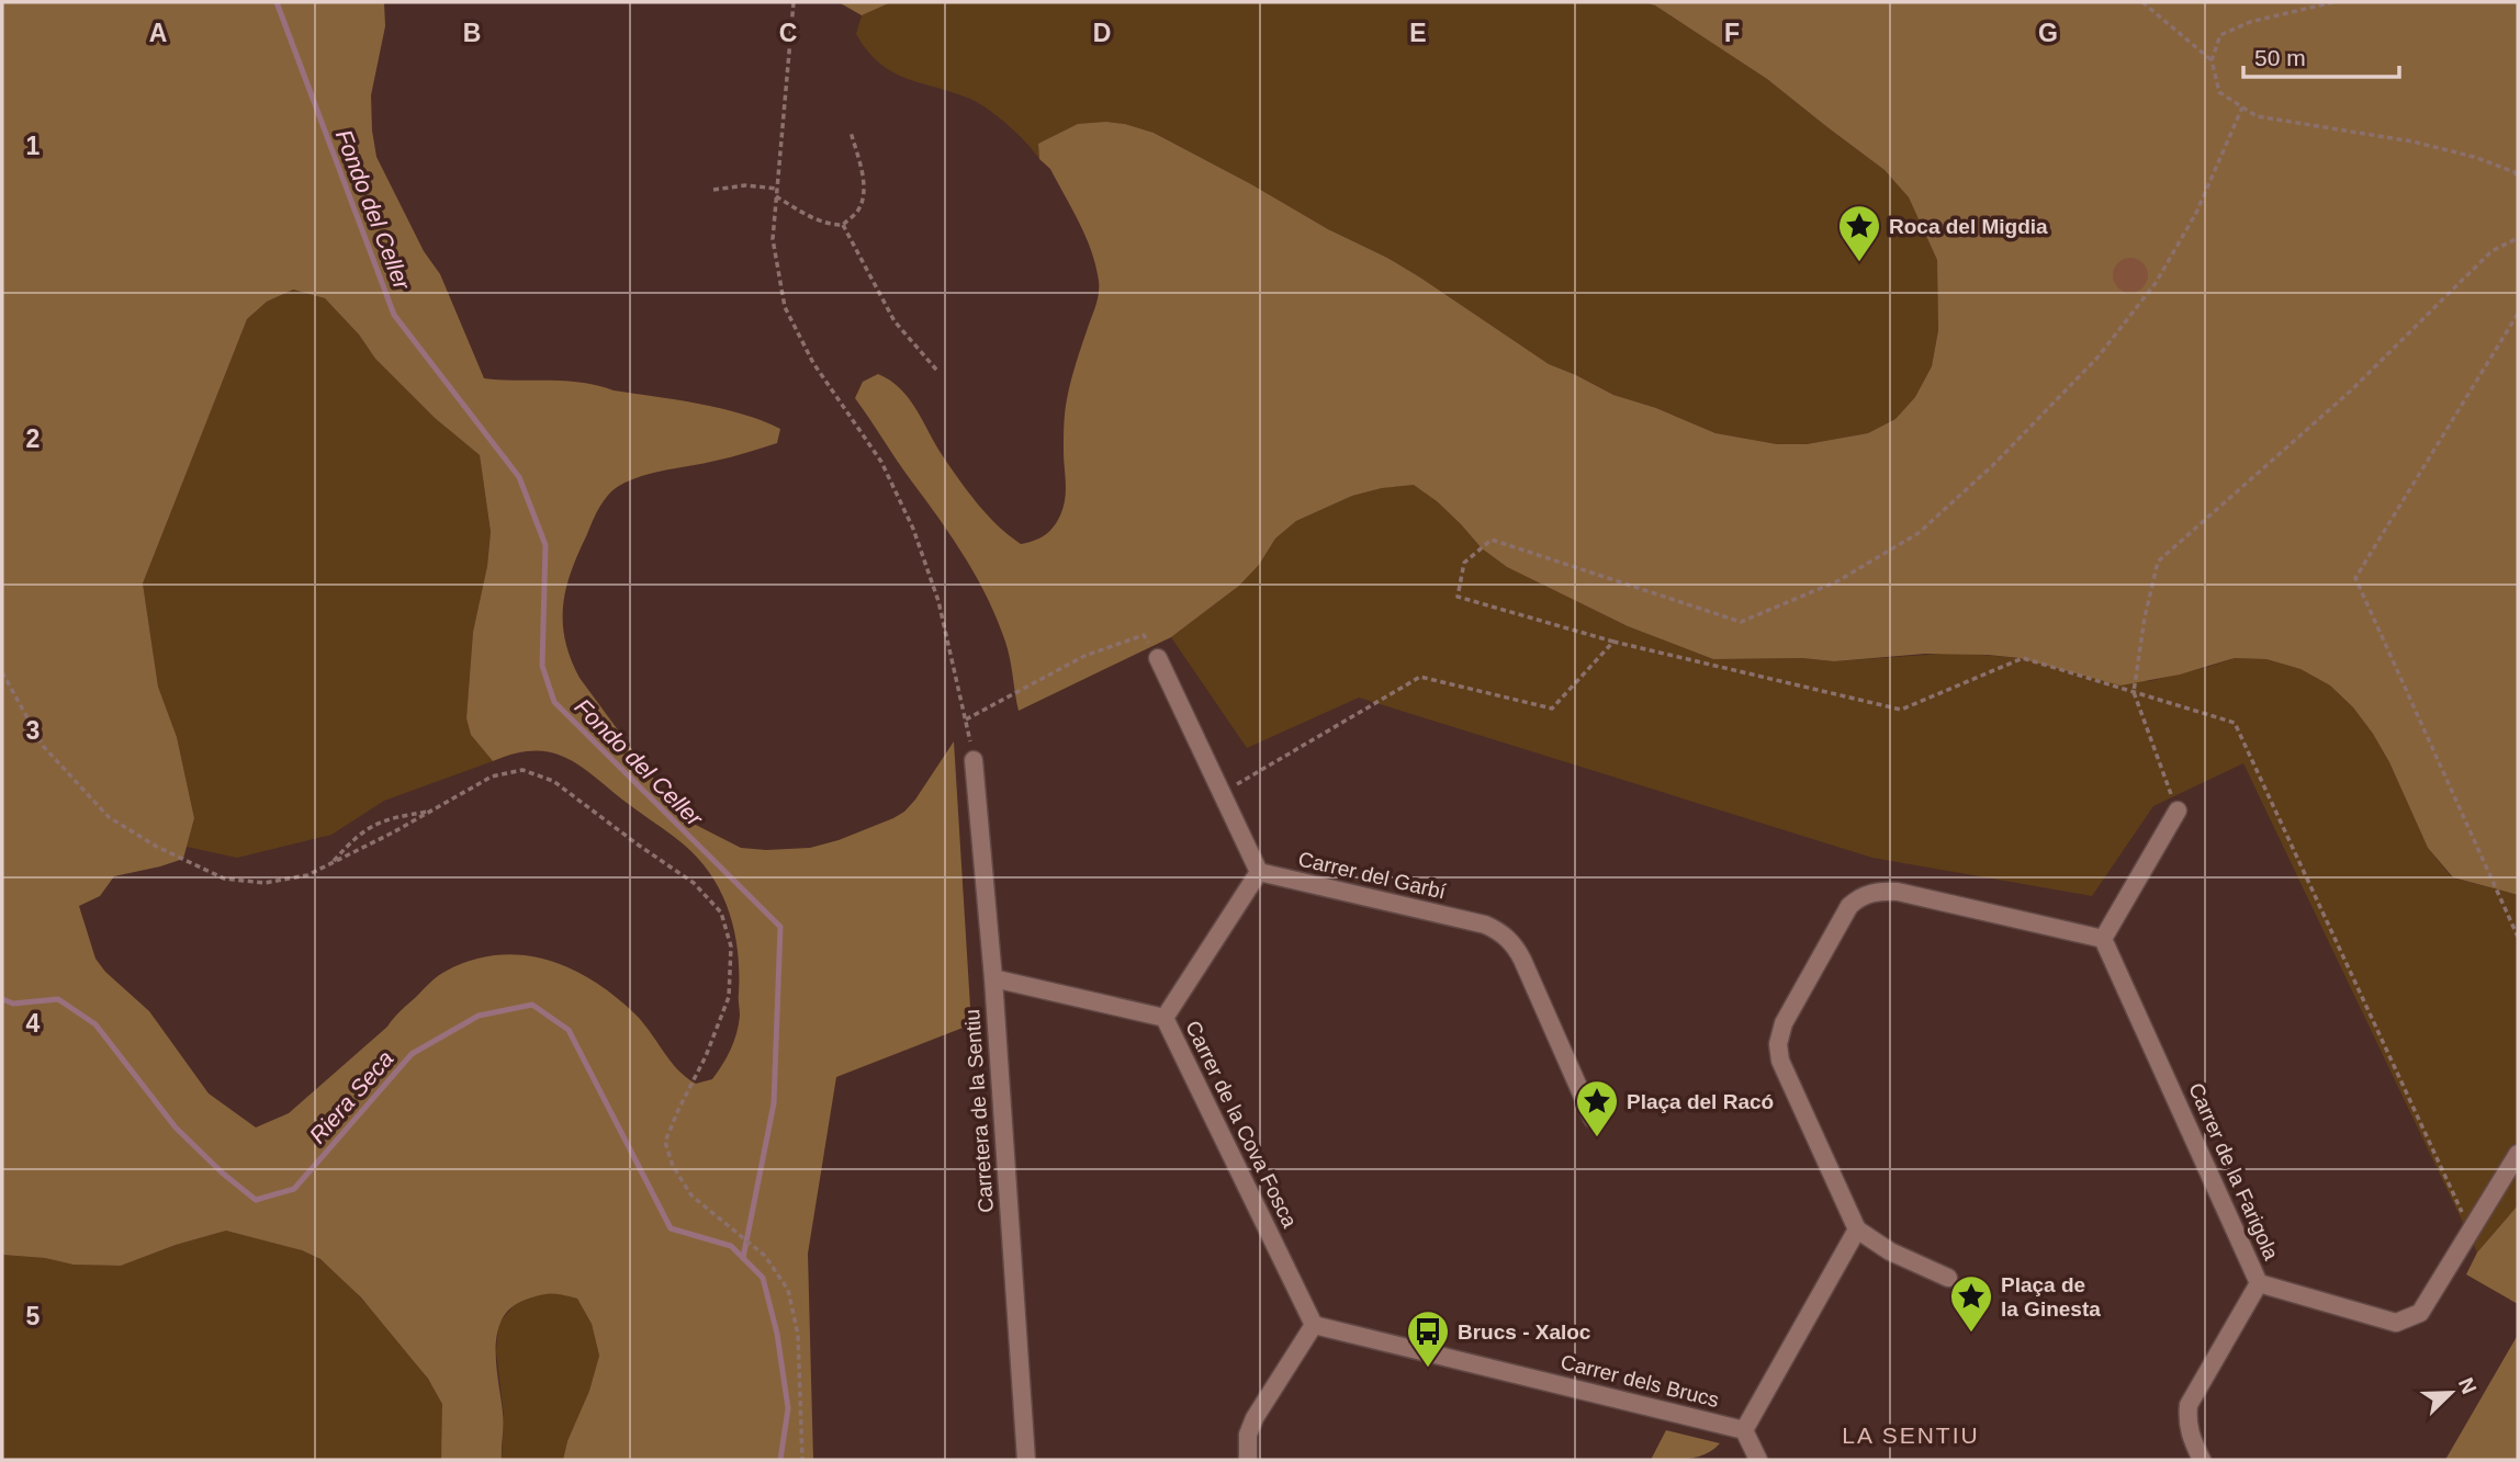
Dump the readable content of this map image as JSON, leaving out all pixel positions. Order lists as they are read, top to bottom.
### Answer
{
  "streets": {
    "street": [
      "Carrer del Garbí",
      "Carretera de la Sentiu",
      "Carrer de la Cova Fosca",
      "Carrer de la Farigola",
      "Carrer dels Brucs"
    ]
  },
  "crossings": [
    ["Carretera de la Sentiu", "Carrer de la Cova Fosca"],
    ["Carrer de la Cova Fosca", "Carrer dels Brucs"]
  ],
  "districts": ["LA SENTIU"],
  "water": ["Fondo del Celler", "Riera Seca"],
  "places": {
    "place": ["Roca del Migdia", "Plaça del Racó", "Plaça de la Ginesta"],
    "bus stop": ["Brucs - Xaloc"]
  },
  "scale_bar": "50 m",
  "north": "top right",
  "grid": {
    "columns": [
      "A",
      "B",
      "C",
      "D",
      "E",
      "F",
      "G"
    ],
    "rows": [
      "1",
      "2",
      "3",
      "4",
      "5"
    ]
  }
}
